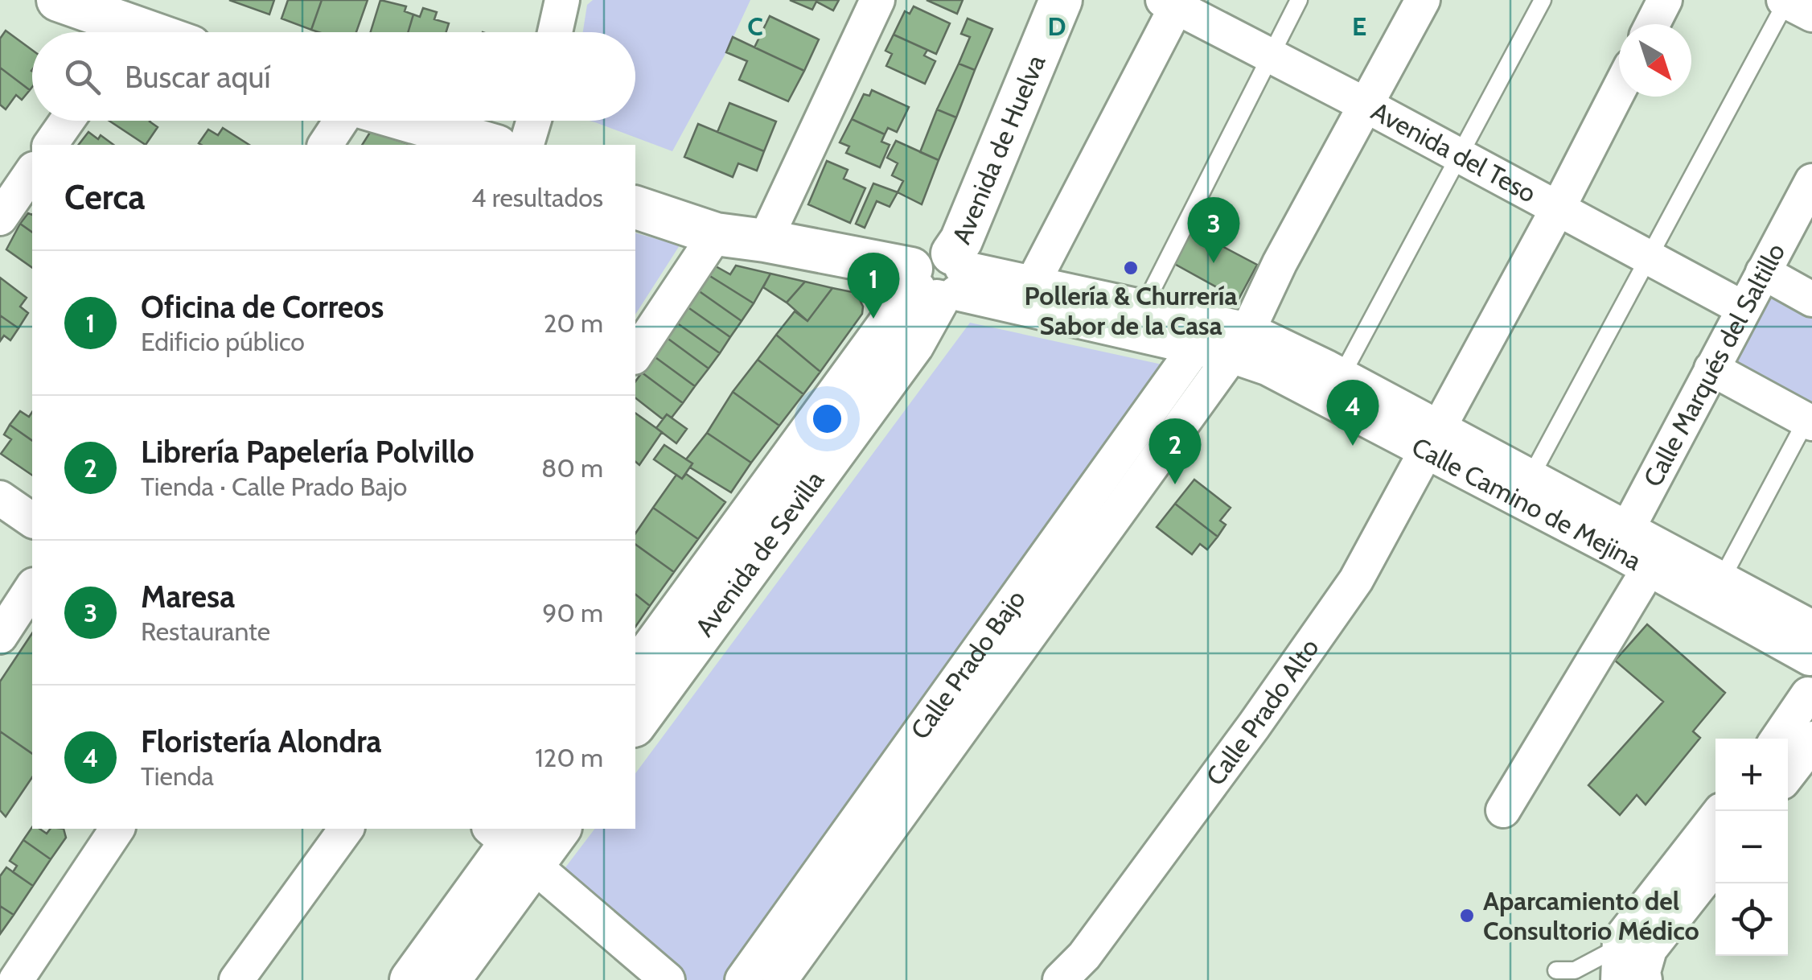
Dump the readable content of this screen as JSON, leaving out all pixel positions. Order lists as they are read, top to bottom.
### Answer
{
  "streets": {
    "street": [
      "Avenida de Huelva",
      "Avenida del Teso",
      "Calle Marqués del Saltillo",
      "Calle Camino de Mejina",
      "Avenida de Sevilla",
      "Calle Prado Bajo",
      "Calle Prado Alto"
    ]
  },
  "crossings": [
    ["Avenida de Huelva", "Calle Camino de Mejina"],
    ["Avenida de Huelva", "Avenida de Sevilla"],
    ["Avenida del Teso", "Calle Marqués del Saltillo"],
    ["Avenida del Teso", "Calle Prado Bajo"],
    ["Avenida del Teso", "Calle Prado Alto"],
    ["Calle Marqués del Saltillo", "Calle Camino de Mejina"],
    ["Calle Camino de Mejina", "Avenida de Sevilla"],
    ["Calle Camino de Mejina", "Calle Prado Bajo"],
    ["Calle Camino de Mejina", "Calle Prado Alto"]
  ],
  "places": ["Pollería & Churrería Sabor de la Casa", "Aparcamiento del Consultorio Médico"],
  "north": "bottom right",
  "page": {
    "search": "Buscar aquí",
    "heading": ["Cerca", "4 resultados"],
    "pins": [
      "3",
      "1",
      "4",
      "2"
    ],
    "list": [
      {
        "mark": "1",
        "name": "Oficina de Correos",
        "note": "Edificio público",
        "value": "20 m"
      },
      {
        "mark": "2",
        "name": "Librería Papelería Polvillo",
        "note": "Tienda · Calle Prado Bajo",
        "value": "80 m"
      },
      {
        "mark": "3",
        "name": "Maresa",
        "note": "Restaurante",
        "value": "90 m"
      },
      {
        "mark": "4",
        "name": "Floristería Alondra",
        "note": "Tienda",
        "value": "120 m"
      }
    ],
    "map_buttons": ["+", "−"]
  },
  "grid": {
    "columns": ["C", "D", "E"]
  }
}
